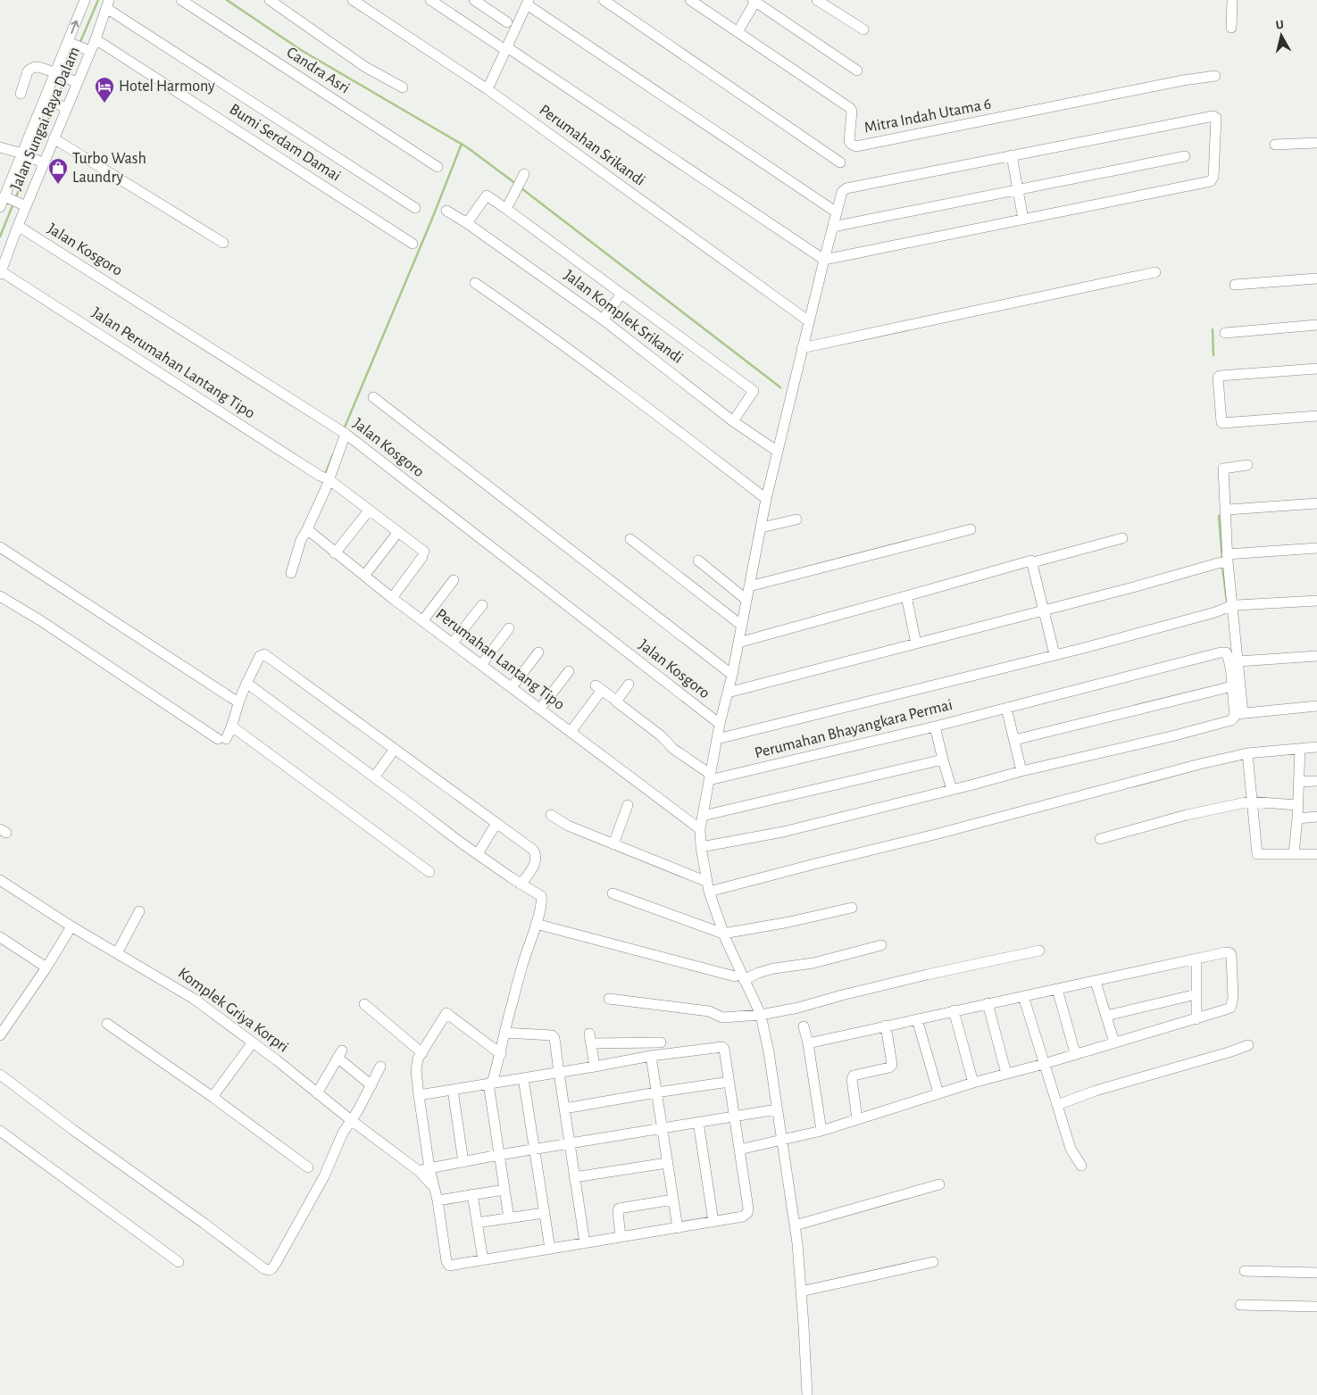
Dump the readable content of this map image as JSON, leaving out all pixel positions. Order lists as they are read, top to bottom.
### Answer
{
  "streets": {
    "street": [
      "Candra Asri",
      "Mitra Indah Utama 6",
      "Jalan Sungai Raya Dalam",
      "Bumi Serdam Damai",
      "Perumahan Srikandi",
      "Jalan Kosgoro",
      "Jalan Komplek Srikandi",
      "Jalan Perumahan Lantang Tipo",
      "Perumahan Lantang Tipo",
      "Perumahan Bhayangkara Permai",
      "Komplek Griya Korpri"
    ]
  },
  "crossings": [
    ["Jalan Sungai Raya Dalam", "Bumi Serdam Damai"],
    ["Jalan Sungai Raya Dalam", "Jalan Kosgoro"],
    ["Jalan Sungai Raya Dalam", "Jalan Perumahan Lantang Tipo"],
    ["Jalan Perumahan Lantang Tipo", "Perumahan Lantang Tipo"]
  ],
  "places": {
    "hotel": ["Hotel Harmony"],
    "shop": ["Turbo Wash Laundry"]
  },
  "north": "top"
}
